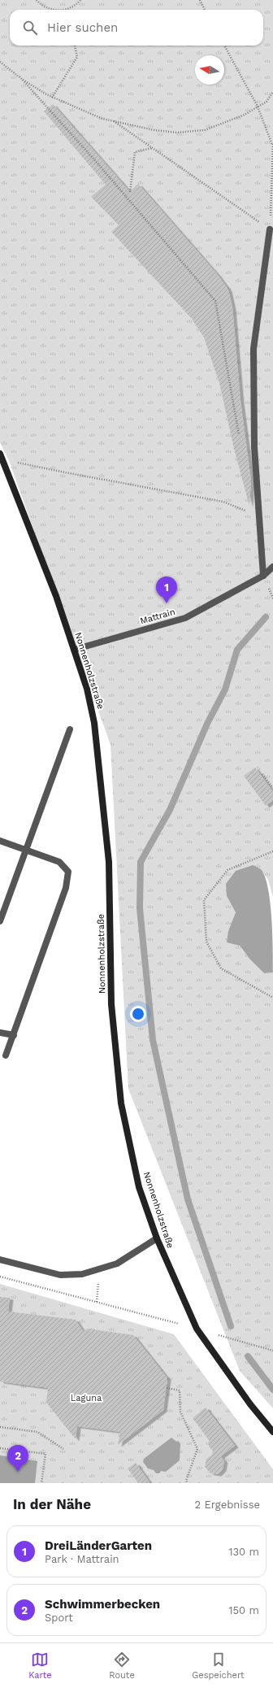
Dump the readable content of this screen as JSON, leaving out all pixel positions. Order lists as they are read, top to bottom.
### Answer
{
  "streets": {
    "street": ["Mattrain", "Nonnenholzstraße"]
  },
  "crossings": [
    ["Mattrain", "Nonnenholzstraße"]
  ],
  "parks": ["Laguna"],
  "north": "left",
  "page": {
    "search": "Hier suchen",
    "pins": ["1", "2"],
    "heading": ["In der Nähe", "2 Ergebnisse"],
    "list": [
      {
        "mark": "1",
        "name": "DreiLänderGarten",
        "note": "Park · Mattrain",
        "value": "130 m"
      },
      {
        "mark": "2",
        "name": "Schwimmerbecken",
        "note": "Sport",
        "value": "150 m"
      }
    ],
    "nav": ["Karte", "Route", "Gespeichert"]
  }
}
